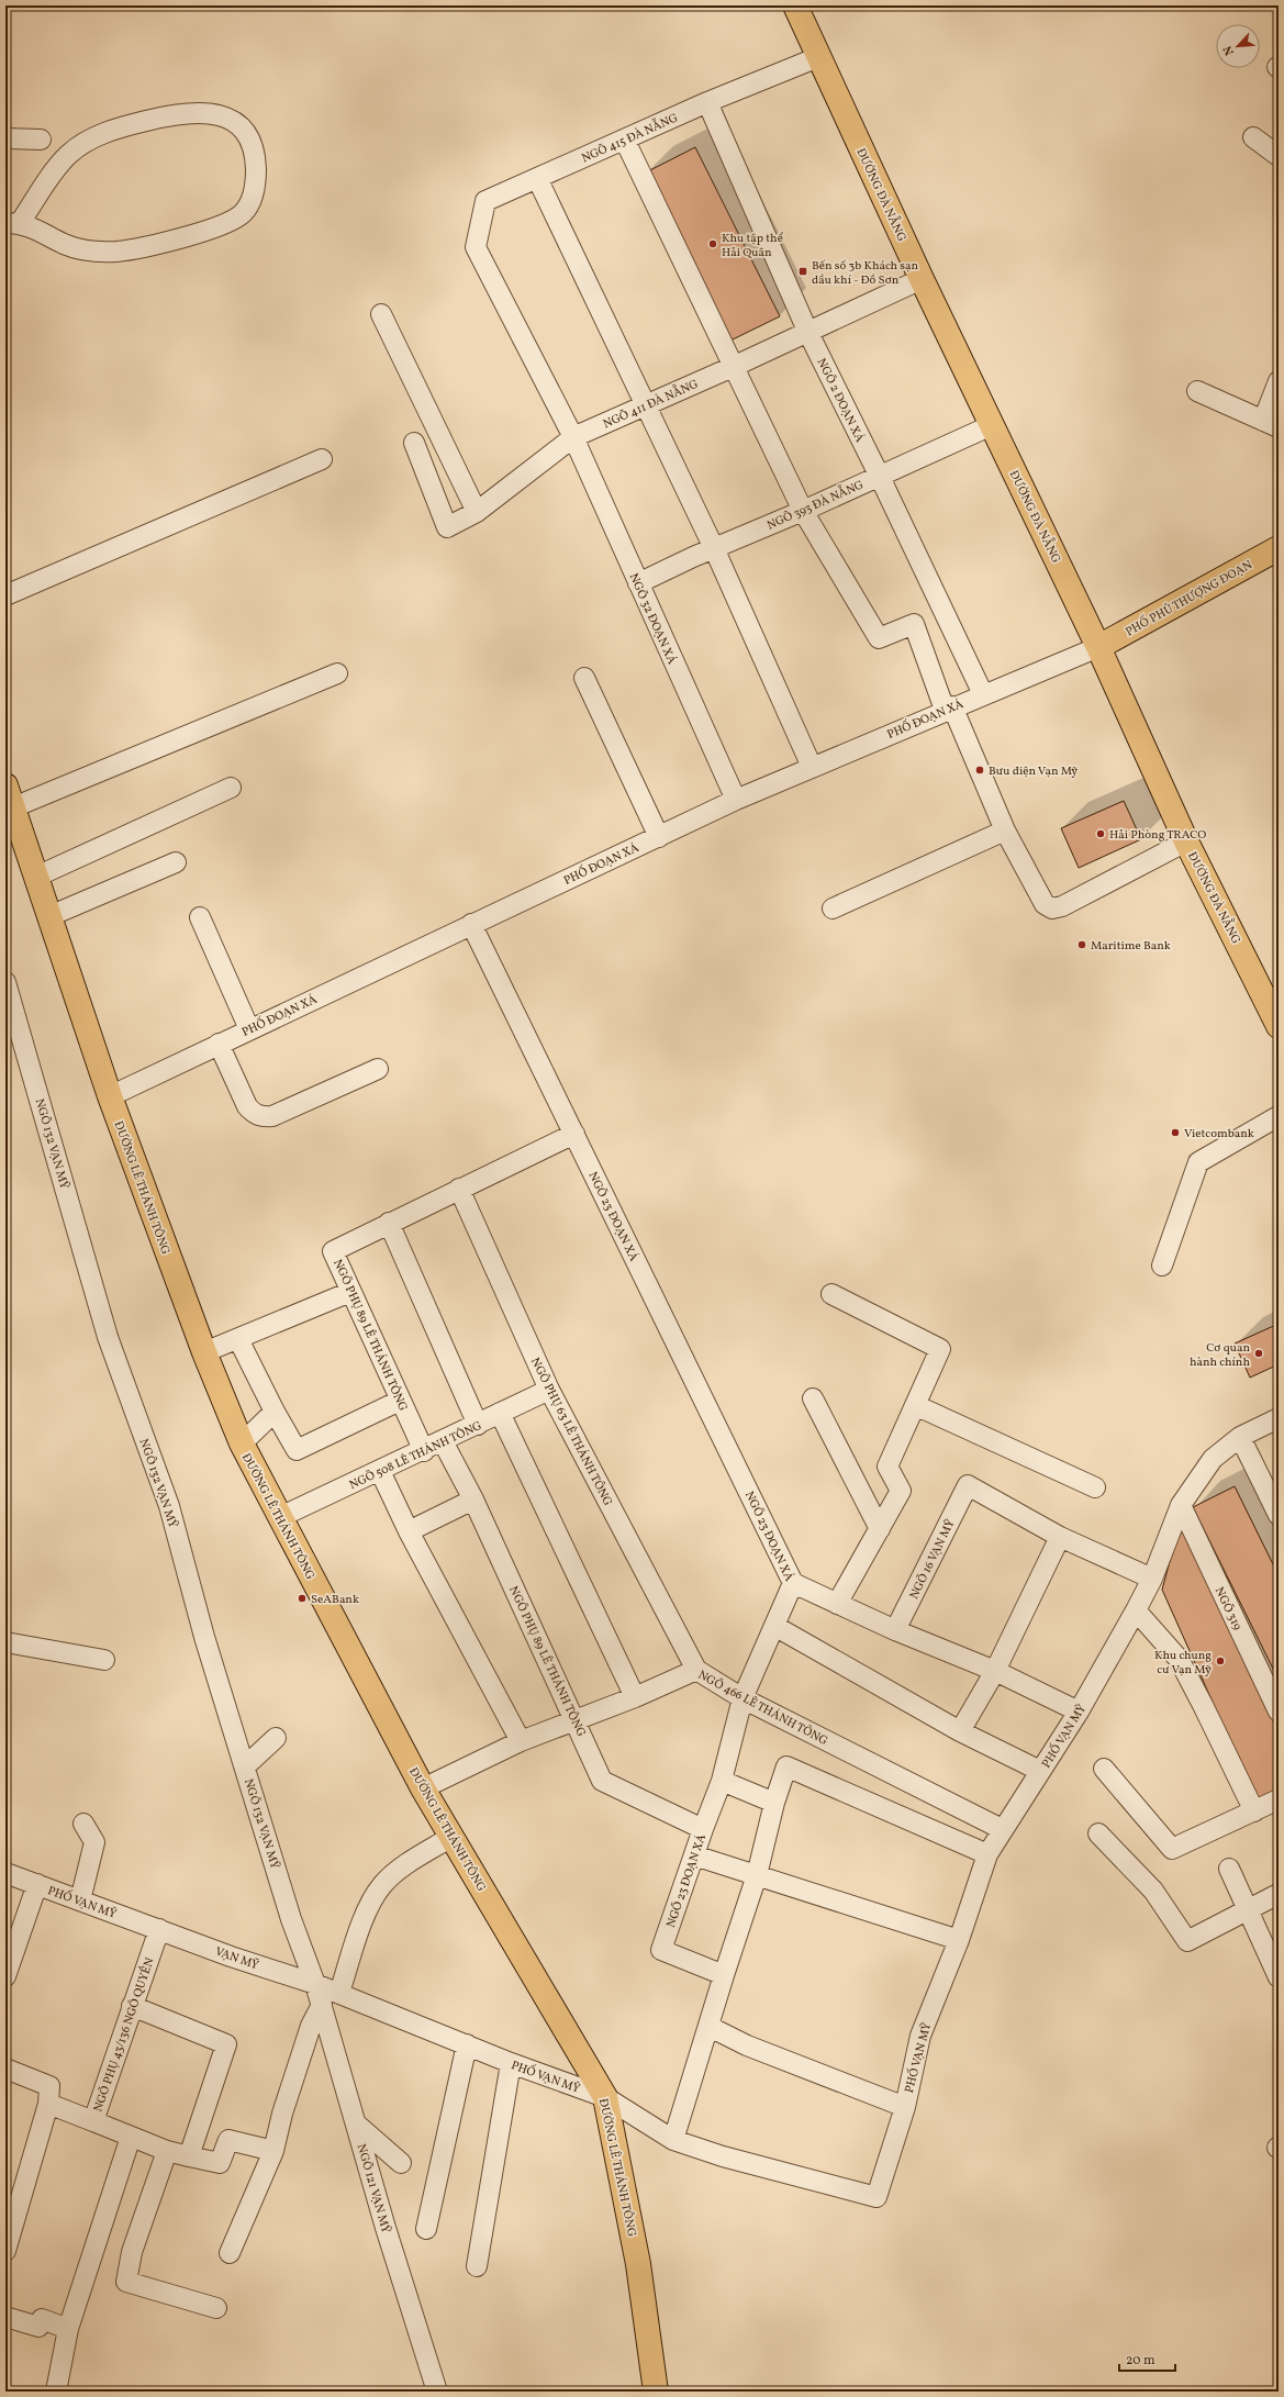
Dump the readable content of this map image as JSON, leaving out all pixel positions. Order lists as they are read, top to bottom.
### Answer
{
  "streets": {
    "main road": ["ĐƯỜNG ĐÀ NẴNG", "PHỐ PHỦ THƯỢNG ĐOẠN", "ĐƯỜNG LÊ THÁNH TÔNG"],
    "street": [
      "NGÕ 415 ĐÀ NẴNG",
      "NGÕ 2 ĐOẠN XÁ",
      "NGÕ 411 ĐÀ NẴNG",
      "NGÕ 393 ĐÀ NẴNG",
      "NGÕ 32 ĐOẠN XÁ",
      "PHỐ ĐOẠN XÁ",
      "NGÕ 132 VẠN MỸ",
      "NGÕ 23 ĐOẠN XÁ",
      "NGÕ PHỤ 89 LÊ THÁNH TÔNG",
      "NGÕ PHỤ 63 LÊ THÁNH TÔNG",
      "NGÕ 508 LÊ THÁNH TÔNG",
      "NGÕ 16 VẠN MỸ",
      "NGÕ 319",
      "NGÕ 466 LÊ THÁNH TÔNG",
      "PHỐ VẠN MỸ",
      "VẠN MỸ",
      "NGÕ PHỤ 43/136 NGÔ QUYỀN",
      "NGÕ 121 VẠN MỸ"
    ]
  },
  "crossings": [
    ["NGÕ 415 ĐÀ NẴNG", "ĐƯỜNG ĐÀ NẴNG"],
    ["NGÕ 415 ĐÀ NẴNG", "NGÕ 2 ĐOẠN XÁ"],
    ["NGÕ 415 ĐÀ NẴNG", "NGÕ 411 ĐÀ NẴNG"],
    ["NGÕ 415 ĐÀ NẴNG", "NGÕ 32 ĐOẠN XÁ"],
    ["ĐƯỜNG ĐÀ NẴNG", "NGÕ 411 ĐÀ NẴNG"],
    ["ĐƯỜNG ĐÀ NẴNG", "NGÕ 393 ĐÀ NẴNG"],
    ["ĐƯỜNG ĐÀ NẴNG", "PHỐ PHỦ THƯỢNG ĐOẠN"],
    ["ĐƯỜNG ĐÀ NẴNG", "PHỐ ĐOẠN XÁ"],
    ["NGÕ 2 ĐOẠN XÁ", "NGÕ 411 ĐÀ NẴNG"],
    ["NGÕ 2 ĐOẠN XÁ", "NGÕ 393 ĐÀ NẴNG"],
    ["NGÕ 2 ĐOẠN XÁ", "PHỐ ĐOẠN XÁ"],
    ["NGÕ 411 ĐÀ NẴNG", "NGÕ 32 ĐOẠN XÁ"],
    ["NGÕ 393 ĐÀ NẴNG", "NGÕ 32 ĐOẠN XÁ"],
    ["PHỐ PHỦ THƯỢNG ĐOẠN", "PHỐ ĐOẠN XÁ"],
    ["NGÕ 32 ĐOẠN XÁ", "PHỐ ĐOẠN XÁ"],
    ["PHỐ ĐOẠN XÁ", "ĐƯỜNG LÊ THÁNH TÔNG"],
    ["PHỐ ĐOẠN XÁ", "NGÕ 23 ĐOẠN XÁ"],
    ["NGÕ 132 VẠN MỸ", "PHỐ VẠN MỸ"],
    ["NGÕ 132 VẠN MỸ", "VẠN MỸ"],
    ["NGÕ 132 VẠN MỸ", "NGÕ 121 VẠN MỸ"],
    ["ĐƯỜNG LÊ THÁNH TÔNG", "NGÕ 508 LÊ THÁNH TÔNG"],
    ["ĐƯỜNG LÊ THÁNH TÔNG", "NGÕ 466 LÊ THÁNH TÔNG"],
    ["ĐƯỜNG LÊ THÁNH TÔNG", "PHỐ VẠN MỸ"],
    ["NGÕ 23 ĐOẠN XÁ", "NGÕ PHỤ 89 LÊ THÁNH TÔNG"],
    ["NGÕ 23 ĐOẠN XÁ", "NGÕ 466 LÊ THÁNH TÔNG"],
    ["NGÕ PHỤ 89 LÊ THÁNH TÔNG", "NGÕ PHỤ 63 LÊ THÁNH TÔNG"],
    ["NGÕ PHỤ 89 LÊ THÁNH TÔNG", "NGÕ 508 LÊ THÁNH TÔNG"],
    ["NGÕ PHỤ 89 LÊ THÁNH TÔNG", "NGÕ 466 LÊ THÁNH TÔNG"],
    ["NGÕ PHỤ 63 LÊ THÁNH TÔNG", "NGÕ 508 LÊ THÁNH TÔNG"],
    ["NGÕ PHỤ 63 LÊ THÁNH TÔNG", "NGÕ 466 LÊ THÁNH TÔNG"],
    ["NGÕ 16 VẠN MỸ", "PHỐ VẠN MỸ"],
    ["NGÕ 319", "PHỐ VẠN MỸ"],
    ["NGÕ 466 LÊ THÁNH TÔNG", "PHỐ VẠN MỸ"],
    ["PHỐ VẠN MỸ", "VẠN MỸ"],
    ["PHỐ VẠN MỸ", "NGÕ PHỤ 43/136 NGÔ QUYỀN"],
    ["PHỐ VẠN MỸ", "NGÕ 121 VẠN MỸ"],
    ["VẠN MỸ", "NGÕ PHỤ 43/136 NGÔ QUYỀN"],
    ["VẠN MỸ", "NGÕ 121 VẠN MỸ"]
  ],
  "places": {
    "other": [
      "Khu tập thể Hải Quân",
      "Bưu điện Vạn Mỹ",
      "Hải Phòng TRACO",
      "Maritime Bank",
      "Vietcombank",
      "Cơ quan hành chính",
      "SeABank",
      "Khu chung cư Vạn Mỹ"
    ],
    "transit": ["Bến số 3b Khách sạn dầu khí - Đồ Sơn"]
  },
  "scale_bar": "20 m",
  "north": "bottom left"
}
